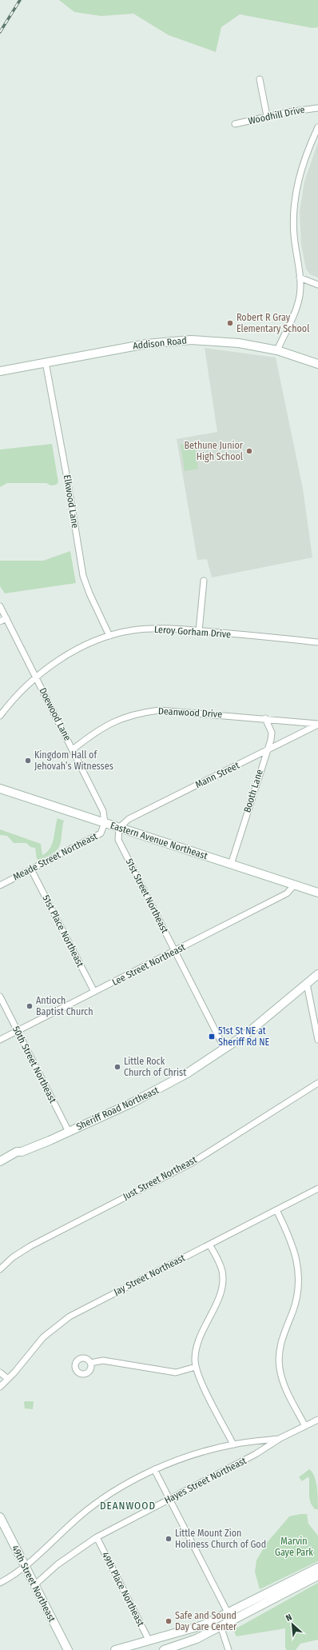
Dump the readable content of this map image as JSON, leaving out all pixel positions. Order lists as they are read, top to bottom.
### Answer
{
  "streets": {
    "main road": [
      "Addison Road",
      "Eastern Avenue Northeast",
      "Sheriff Road Northeast",
      "49th Street Northeast"
    ],
    "street": [
      "Woodhill Drive",
      "Elkwood Lane",
      "Leroy Gorham Drive",
      "Deanwood Drive",
      "Doewood Lane",
      "Mann Street",
      "Booth Lane",
      "Meade Street Northeast",
      "51st Street Northeast",
      "51st Place Northeast",
      "Lee Street Northeast",
      "50th Street Northeast",
      "Just Street Northeast",
      "Jay Street Northeast",
      "Hayes Street Northeast",
      "49th Place Northeast"
    ]
  },
  "crossings": [
    ["Addison Road", "Elkwood Lane"],
    ["Elkwood Lane", "Leroy Gorham Drive"],
    ["Leroy Gorham Drive", "Doewood Lane"],
    ["Deanwood Drive", "Doewood Lane"],
    ["Deanwood Drive", "Mann Street"],
    ["Deanwood Drive", "Booth Lane"],
    ["Doewood Lane", "Eastern Avenue Northeast"],
    ["Doewood Lane", "Meade Street Northeast"],
    ["Mann Street", "Booth Lane"],
    ["Mann Street", "Eastern Avenue Northeast"],
    ["Mann Street", "51st Street Northeast"],
    ["Booth Lane", "Eastern Avenue Northeast"],
    ["Eastern Avenue Northeast", "Meade Street Northeast"],
    ["Eastern Avenue Northeast", "51st Street Northeast"],
    ["Eastern Avenue Northeast", "Lee Street Northeast"],
    ["Meade Street Northeast", "51st Place Northeast"],
    ["51st Street Northeast", "Lee Street Northeast"],
    ["51st Street Northeast", "Sheriff Road Northeast"],
    ["51st Place Northeast", "Lee Street Northeast"],
    ["Lee Street Northeast", "50th Street Northeast"],
    ["50th Street Northeast", "Sheriff Road Northeast"],
    ["Hayes Street Northeast", "49th Street Northeast"],
    ["Hayes Street Northeast", "49th Place Northeast"]
  ],
  "districts": ["DEANWOOD"],
  "parks": ["Marvin Gaye Park"],
  "places": {
    "other": [
      "Robert R Gray Elementary School",
      "Bethune Junior High School",
      "Kingdom Hall of Jehovah’s Witnesses",
      "Antioch Baptist Church",
      "Little Rock Church of Christ",
      "Little Mount Zion Holiness Church of God",
      "Safe and Sound Day Care Center"
    ],
    "transit": ["51st St NE at Sheriff Rd NE"]
  },
  "north": "top left"
}
